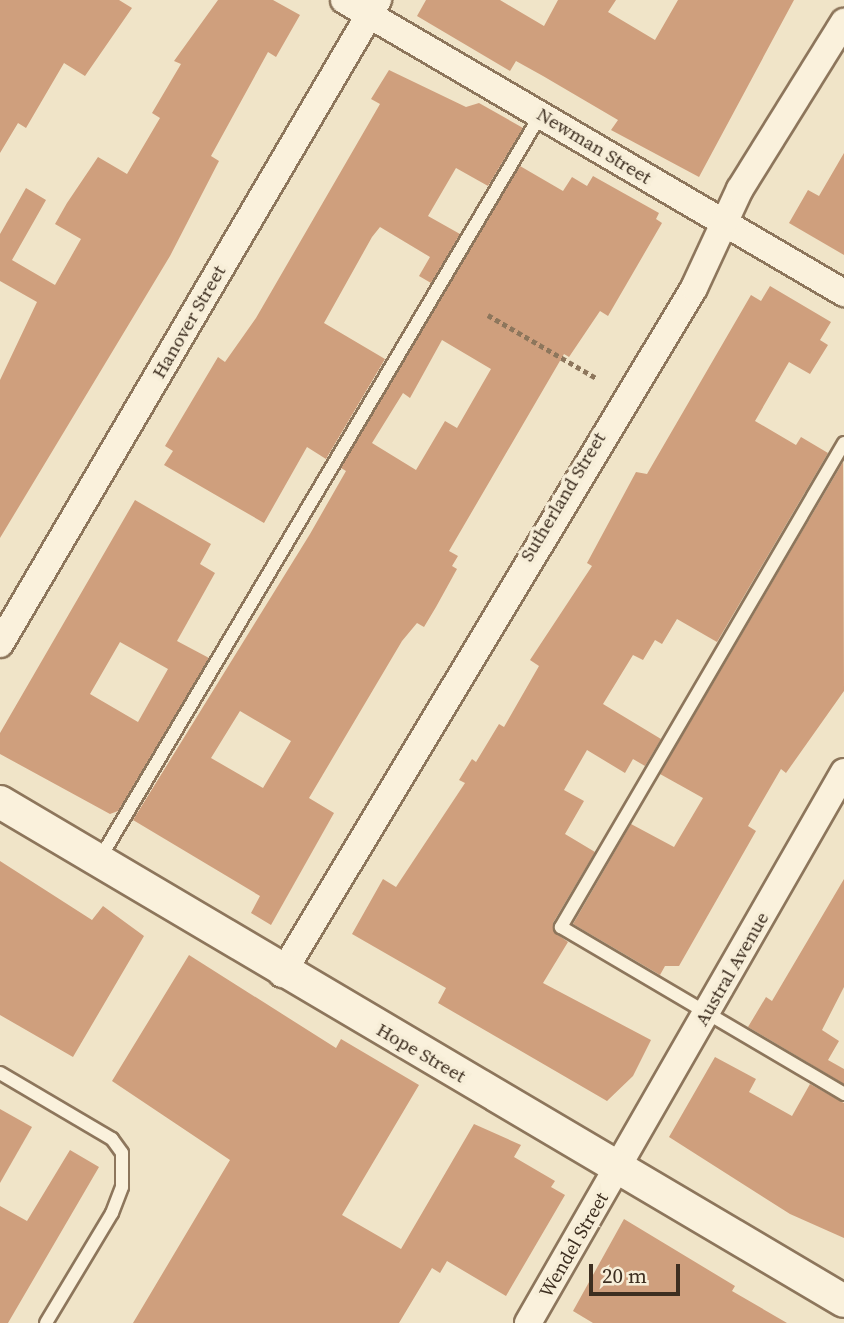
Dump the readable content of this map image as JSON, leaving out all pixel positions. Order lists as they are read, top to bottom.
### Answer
{
  "streets": {
    "street": [
      "Newman Street",
      "Hanover Street",
      "Sutherland Street",
      "Austral Avenue",
      "Hope Street",
      "Wendel Street"
    ]
  },
  "crossings": [
    ["Newman Street", "Hanover Street"],
    ["Newman Street", "Sutherland Street"],
    ["Sutherland Street", "Hope Street"],
    ["Austral Avenue", "Hope Street"],
    ["Austral Avenue", "Wendel Street"],
    ["Hope Street", "Wendel Street"]
  ],
  "scale_bar": "20 m"
}
